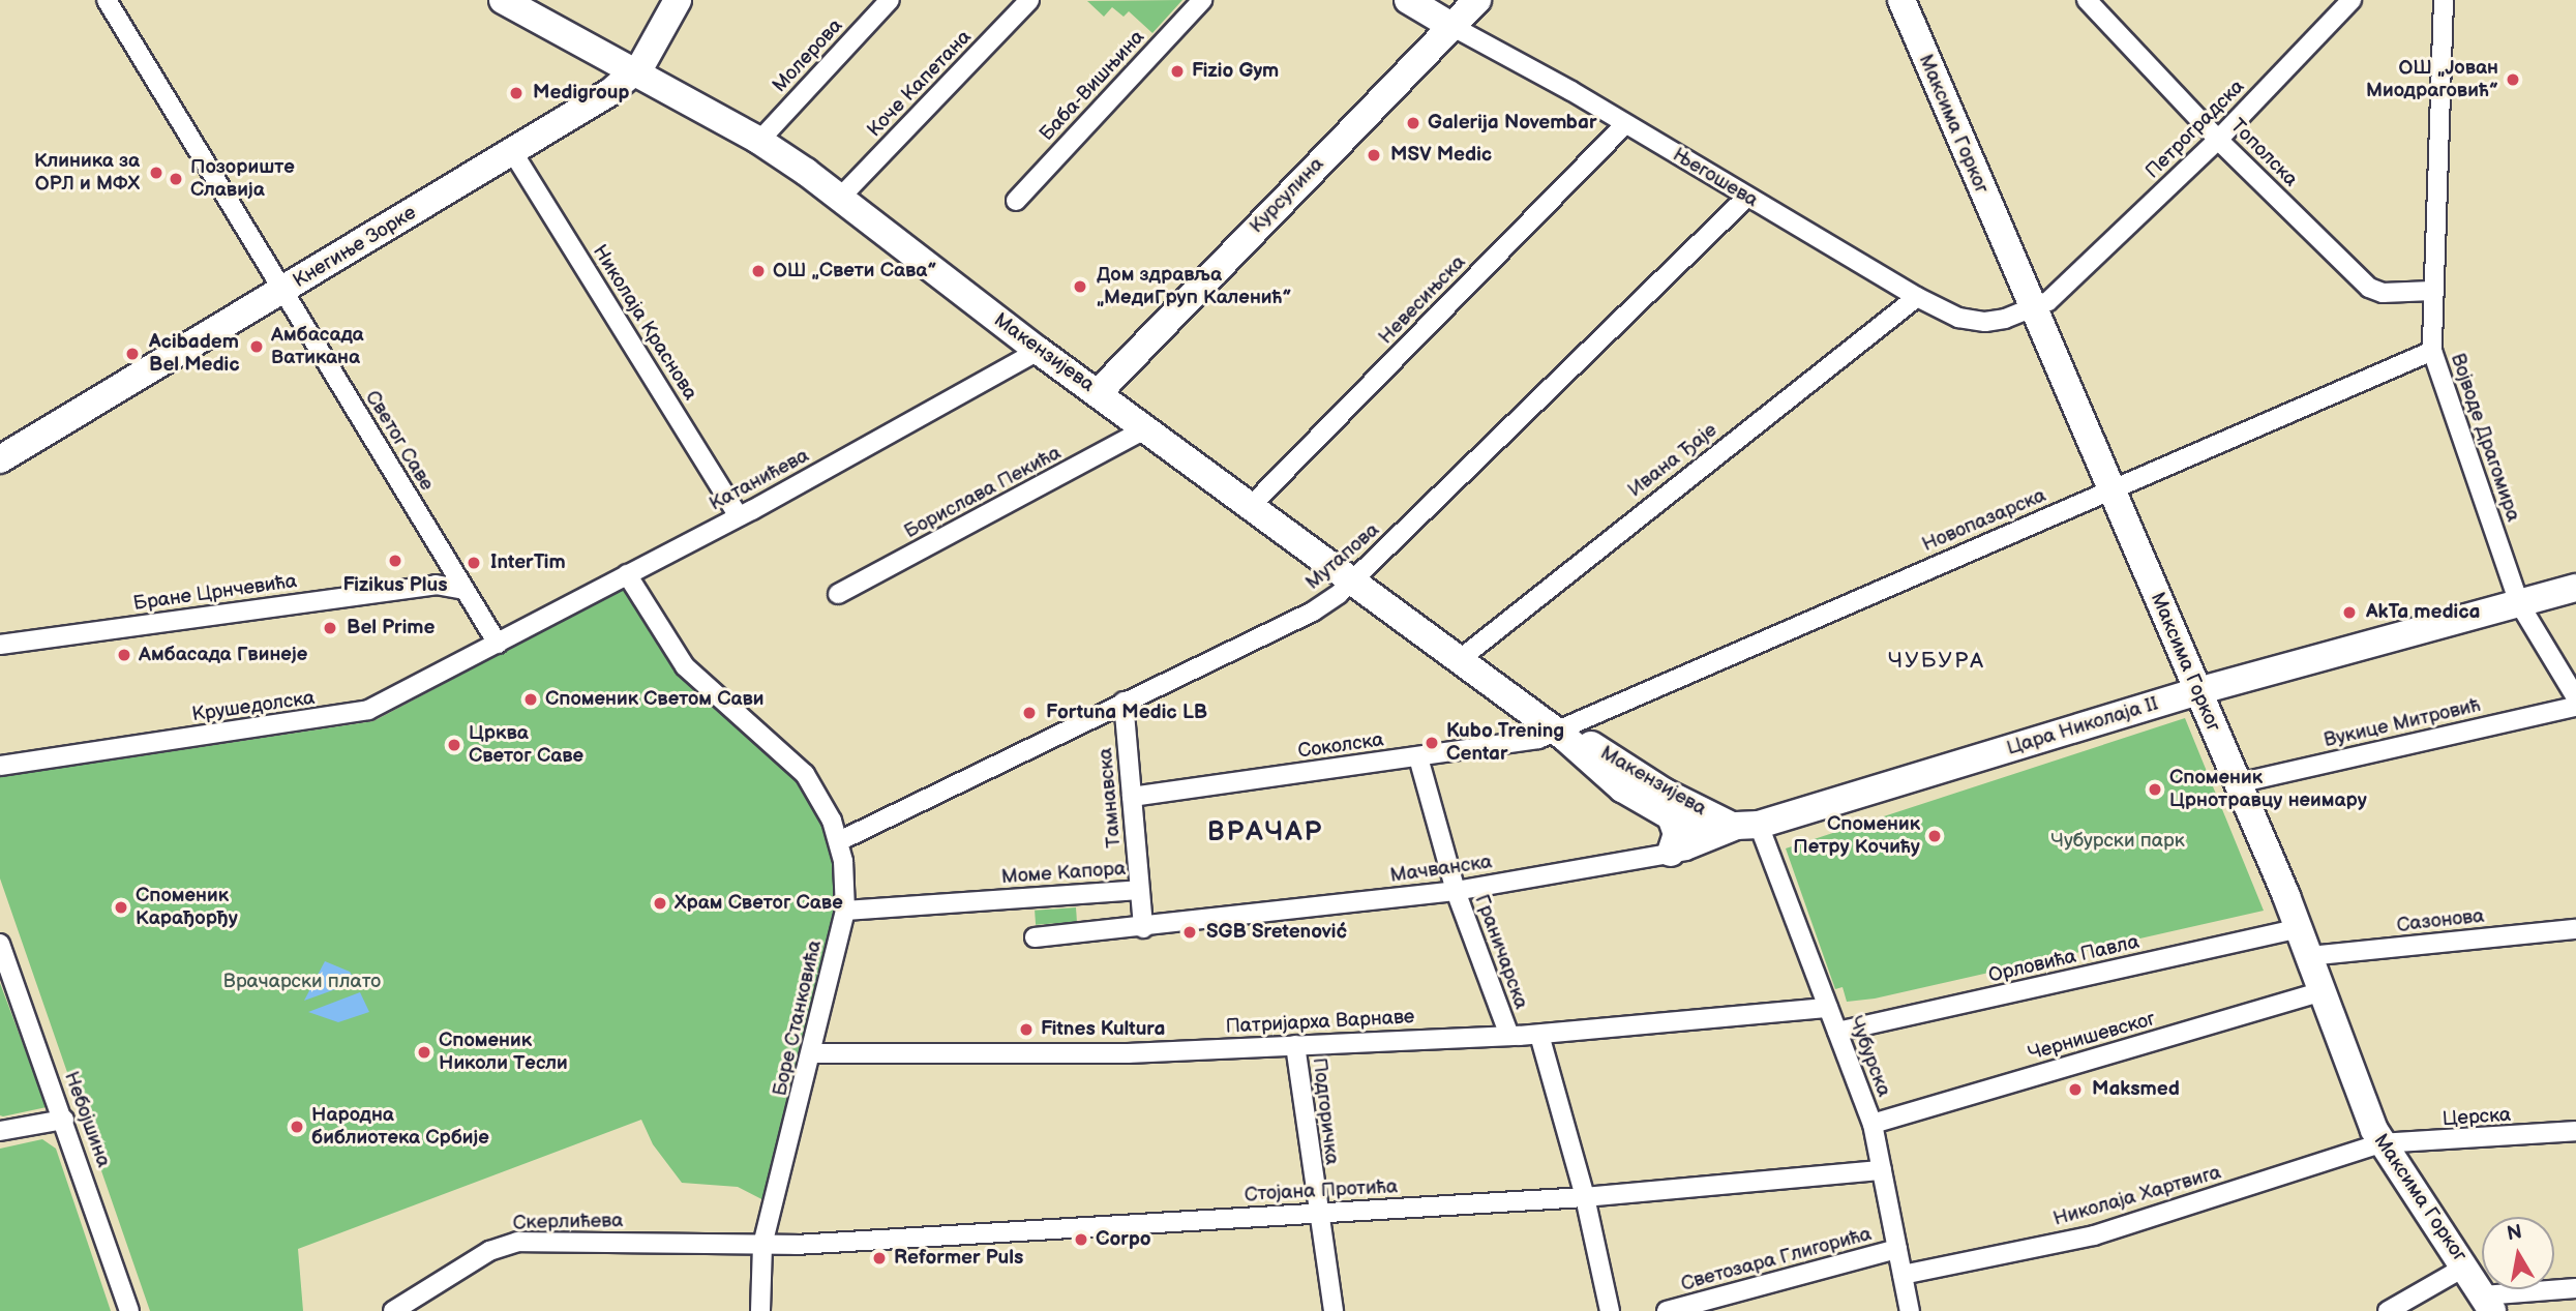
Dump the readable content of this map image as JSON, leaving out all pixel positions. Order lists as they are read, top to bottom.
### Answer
{
  "streets": {
    "main road": [
      "Максима Горког",
      "Његошева",
      "Курсулина",
      "Кнегиње Зорке",
      "Макензијева",
      "Цара Николаја II"
    ],
    "street": [
      "Молерова",
      "Коче Капетана",
      "Баба-Вишњина",
      "Петроградска",
      "Тополска",
      "Невесињска",
      "Николаја Краснова",
      "Војводе Драгомира",
      "Светог Саве",
      "Ивана Ђаје",
      "Катанићева",
      "Борислава Пекића",
      "Новопазарска",
      "Мутапова",
      "Бране Црнчевића",
      "Крушедолска",
      "Вукице Митровић",
      "Соколска",
      "Тамнавска",
      "Мачванска",
      "Моме Капора",
      "Сазонова",
      "Граничарска",
      "Орловића Павла",
      "Боре Станковића",
      "Патријарха Варнаве",
      "Чернишевског",
      "Чубурска",
      "Подгоричка",
      "Церска",
      "Небојшина",
      "Стојана Протића",
      "Николаја Хартвига",
      "Скерлићева",
      "Светозара Глигорића"
    ]
  },
  "crossings": [
    ["Молерова", "Макензијева"],
    ["Коче Капетана", "Макензијева"],
    ["Максима Горког", "Петроградска"],
    ["Максима Горког", "Његошева"],
    ["Максима Горког", "Новопазарска"],
    ["Максима Горког", "Вукице Митровић"],
    ["Максима Горког", "Цара Николаја II"],
    ["Максима Горког", "Сазонова"],
    ["Максима Горког", "Орловића Павла"],
    ["Максима Горког", "Чернишевског"],
    ["Максима Горког", "Церска"],
    ["Максима Горког", "Николаја Хартвига"],
    ["Петроградска", "Тополска"],
    ["Петроградска", "Његошева"],
    ["Тополска", "Војводе Драгомира"],
    ["Његошева", "Курсулина"],
    ["Његошева", "Невесињска"],
    ["Његошева", "Ивана Ђаје"],
    ["Његошева", "Мутапова"],
    ["Курсулина", "Макензијева"],
    ["Кнегиње Зорке", "Николаја Краснова"],
    ["Кнегиње Зорке", "Макензијева"],
    ["Кнегиње Зорке", "Светог Саве"],
    ["Невесињска", "Макензијева"],
    ["Николаја Краснова", "Катанићева"],
    ["Макензијева", "Ивана Ђаје"],
    ["Макензијева", "Катанићева"],
    ["Макензијева", "Борислава Пекића"],
    ["Макензијева", "Новопазарска"],
    ["Макензијева", "Мутапова"],
    ["Макензијева", "Цара Николаја II"],
    ["Макензијева", "Соколска"],
    ["Макензијева", "Мачванска"],
    ["Макензијева", "Чубурска"],
    ["Војводе Драгомира", "Новопазарска"],
    ["Војводе Драгомира", "Цара Николаја II"],
    ["Светог Саве", "Катанићева"],
    ["Светог Саве", "Бране Црнчевића"],
    ["Светог Саве", "Крушедолска"],
    ["Катанићева", "Крушедолска"],
    ["Катанићева", "Боре Станковића"],
    ["Новопазарска", "Соколска"],
    ["Мутапова", "Тамнавска"],
    ["Мутапова", "Боре Станковића"],
    ["Цара Николаја II", "Мачванска"],
    ["Цара Николаја II", "Чубурска"],
    ["Соколска", "Тамнавска"],
    ["Соколска", "Граничарска"],
    ["Тамнавска", "Моме Капора"],
    ["Мачванска", "Моме Капора"],
    ["Мачванска", "Граничарска"],
    ["Мачванска", "Чубурска"],
    ["Моме Капора", "Боре Станковића"],
    ["Граничарска", "Патријарха Варнаве"],
    ["Орловића Павла", "Чубурска"],
    ["Боре Станковића", "Патријарха Варнаве"],
    ["Боре Станковића", "Стојана Протића"],
    ["Боре Станковића", "Скерлићева"],
    ["Патријарха Варнаве", "Чубурска"],
    ["Патријарха Варнаве", "Подгоричка"],
    ["Чернишевског", "Чубурска"],
    ["Чубурска", "Стојана Протића"],
    ["Чубурска", "Николаја Хартвига"],
    ["Чубурска", "Светозара Глигорића"],
    ["Подгоричка", "Стојана Протића"],
    ["Церска", "Николаја Хартвига"],
    ["Стојана Протића", "Скерлићева"]
  ],
  "districts": ["ЧУБУРА", "ВРАЧАР"],
  "parks": ["Чубурски парк", "Врачарски плато"],
  "places": [
    "Fizio Gym",
    "ОШ „Јован Миодраговић”",
    "Medigroup",
    "Galerija Novembar",
    "MSV Medic",
    "Клиника за ОРЛ и МФХ",
    "Позориште Славија",
    "ОШ „Свети Сава”",
    "Дом здравља „МедиГруп Каленић”",
    "Амбасада Ватикана",
    "Acibadem Bel Medic",
    "Fizikus Plus",
    "InterTim",
    "AkTa medica",
    "Bel Prime",
    "Амбасада Гвинеје",
    "Споменик Светом Сави",
    "Fortuna Medic LB",
    "Kubo Trening Centar",
    "Црква Светог Саве",
    "Споменик Црнотравцу неимару",
    "Споменик Петру Кочићу",
    "Храм Светог Саве",
    "Споменик Карађорђу",
    "SGB Sretenović",
    "Fitnes Kultura",
    "Споменик Николи Тесли",
    "Maksmed",
    "Народна библиотека Србије",
    "Corpo",
    "Reformer Puls"
  ],
  "north": "top"
}
